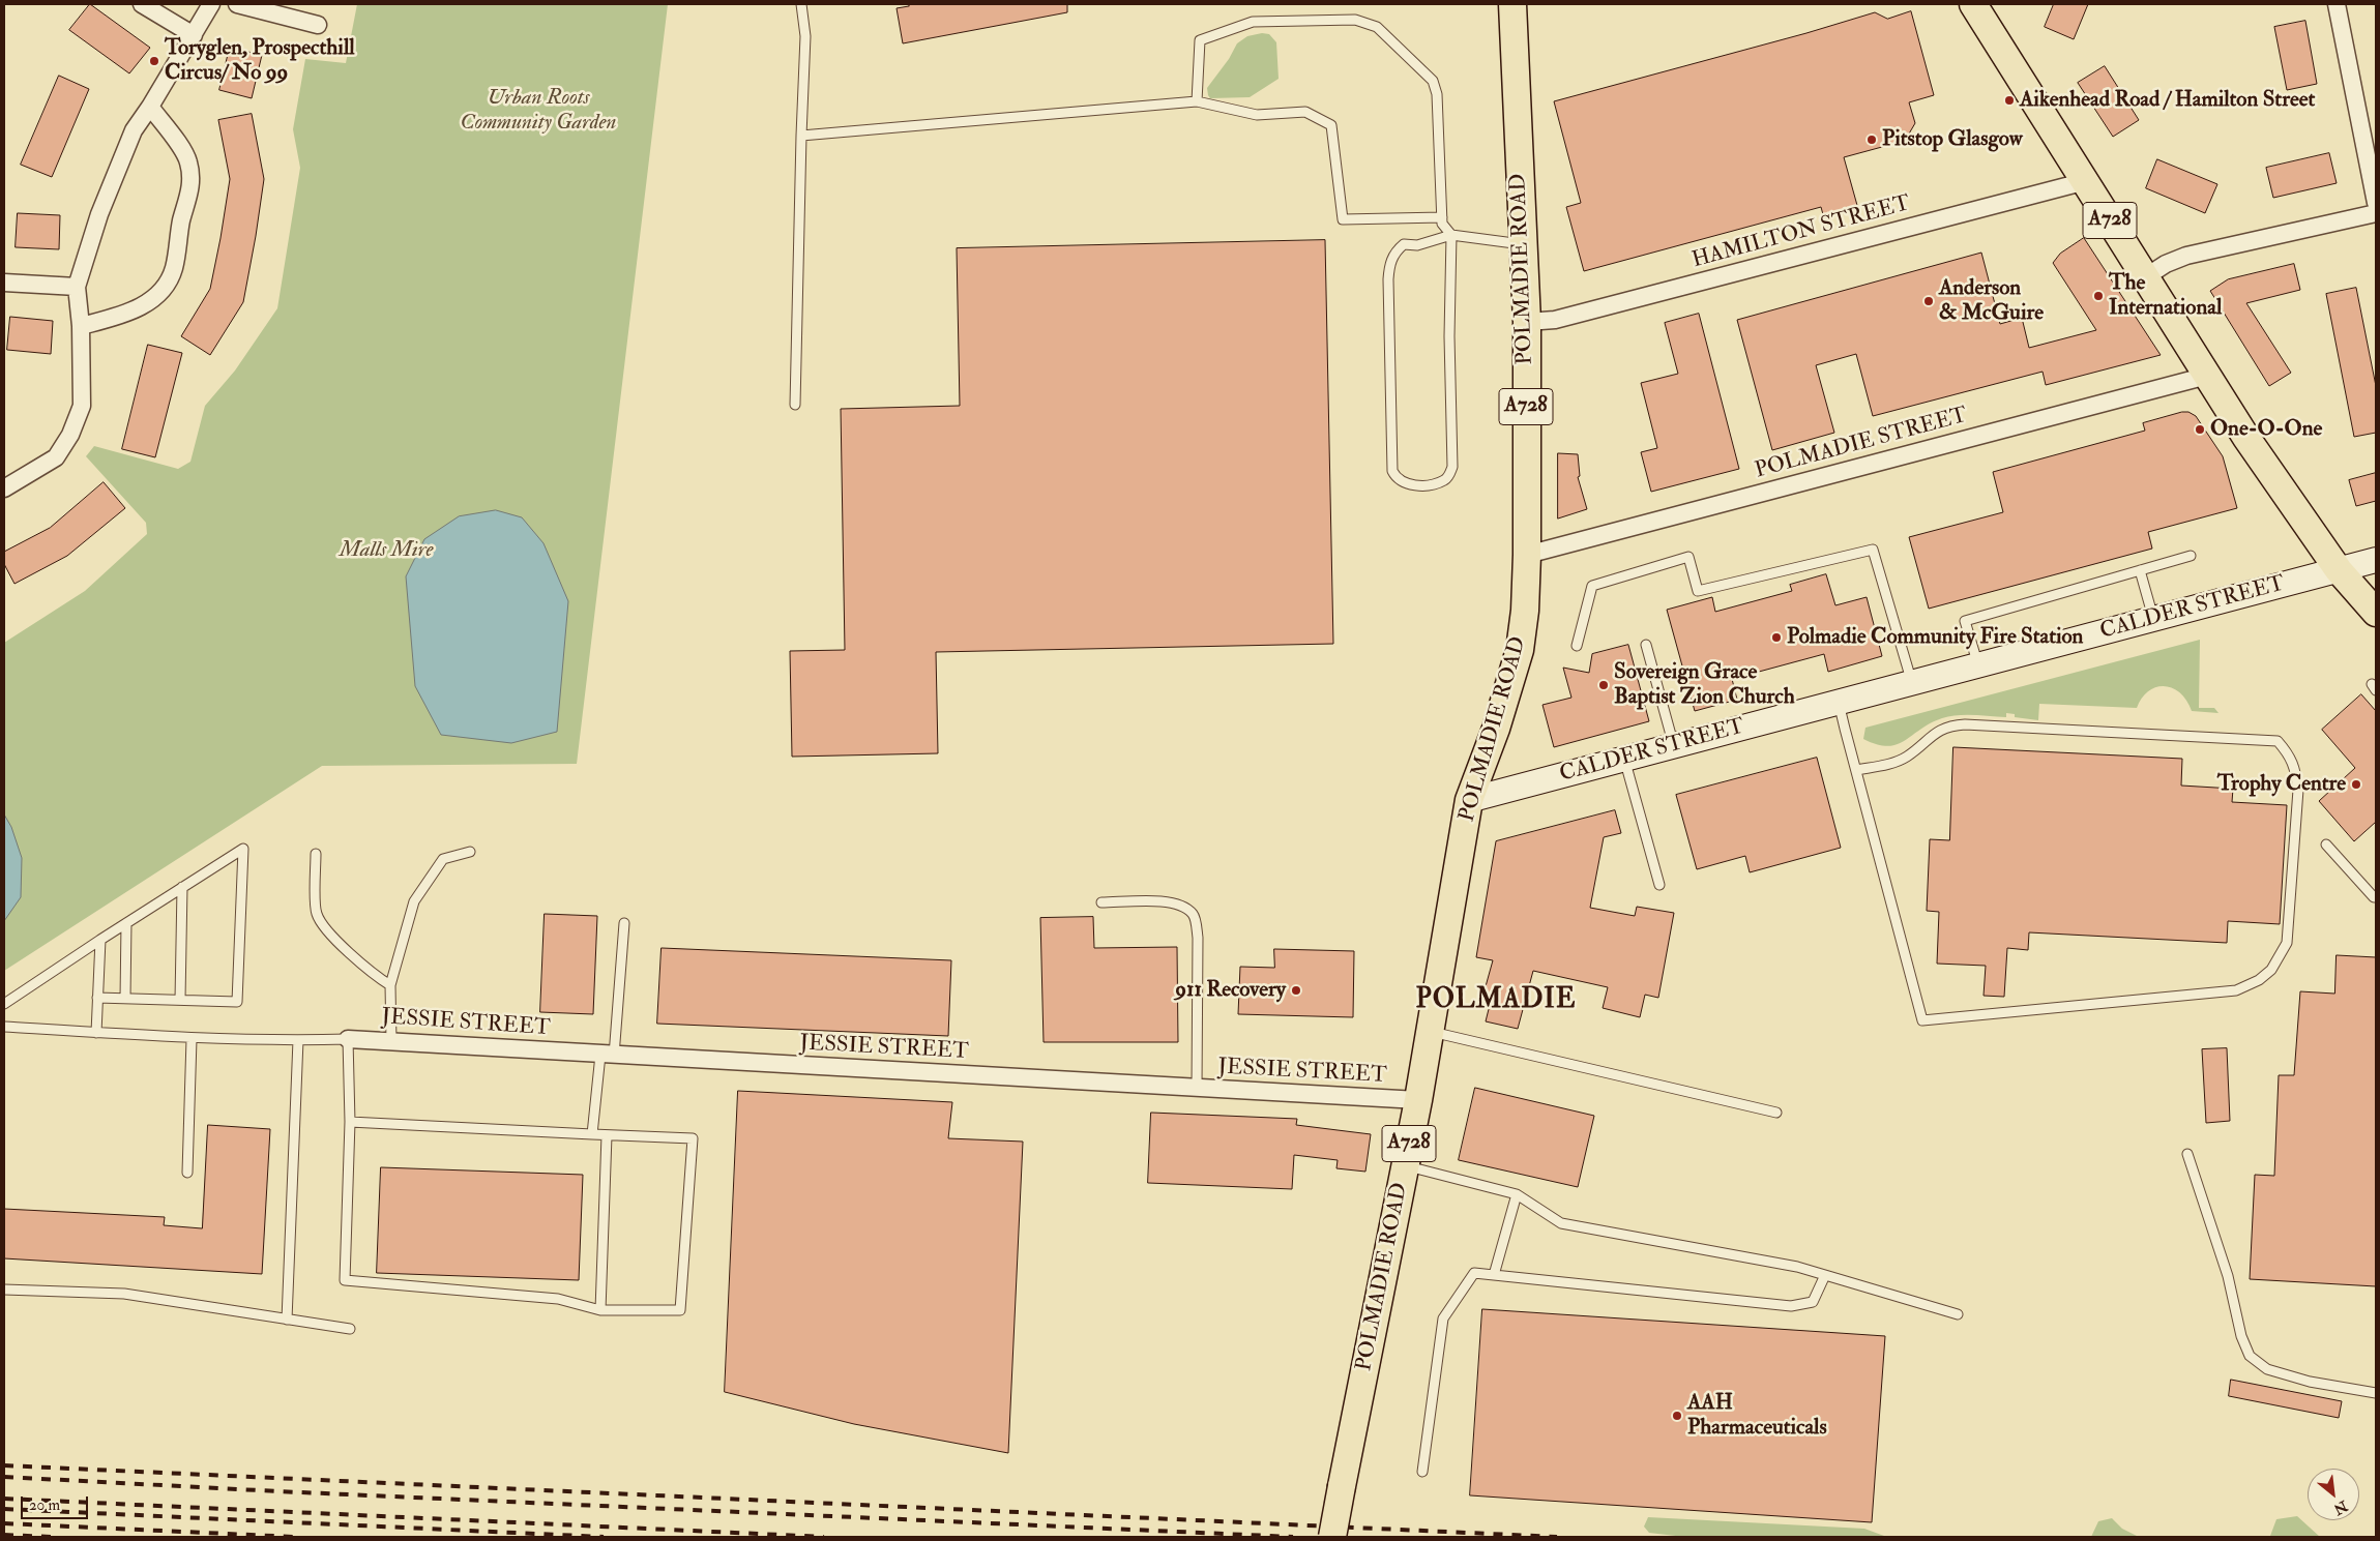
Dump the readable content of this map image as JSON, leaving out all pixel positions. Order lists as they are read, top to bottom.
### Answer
{
  "streets": {
    "main road": ["A728", "POLMADIE ROAD", "CALDER STREET"],
    "street": ["HAMILTON STREET", "POLMADIE STREET", "JESSIE STREET"]
  },
  "crossings": [
    ["A728", "HAMILTON STREET"],
    ["A728", "POLMADIE STREET"],
    ["A728", "CALDER STREET"],
    ["HAMILTON STREET", "POLMADIE ROAD"],
    ["POLMADIE ROAD", "POLMADIE STREET"],
    ["POLMADIE ROAD", "CALDER STREET"],
    ["POLMADIE ROAD", "JESSIE STREET"]
  ],
  "districts": ["POLMADIE"],
  "parks": ["Urban Roots Community Garden", "Malls Mire"],
  "places": [
    "Toryglen, Prospecthill Circus/ No 99",
    "Aikenhead Road / Hamilton Street",
    "Pitstop Glasgow",
    "The International",
    "Anderson & McGuire",
    "One-O-One",
    "Polmadie Community Fire Station",
    "Sovereign Grace Baptist Zion Church",
    "Trophy Centre",
    "911 Recovery",
    "AAH Pharmaceuticals"
  ],
  "scale_bar": "20 m",
  "north": "bottom right"
}
